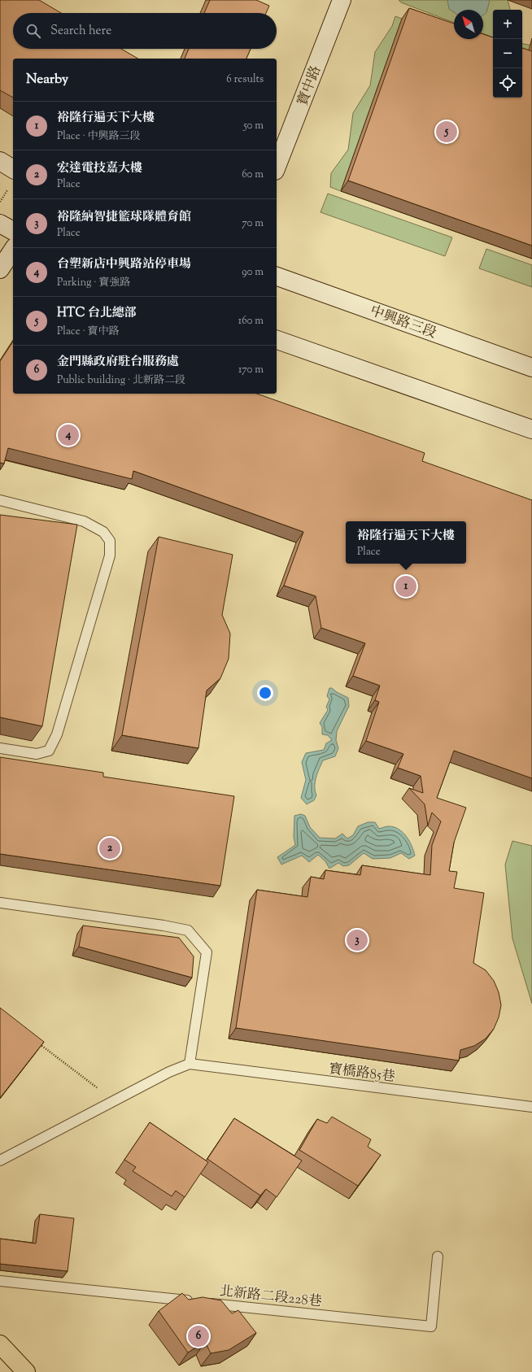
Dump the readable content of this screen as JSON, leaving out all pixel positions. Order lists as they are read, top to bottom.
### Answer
{
  "streets": {
    "street": ["寶中路", "中興路三段"],
    "lane": ["寶橋路85巷", "北新路二段228巷"]
  },
  "north": "top left",
  "page": {
    "map_buttons": ["+", "−"],
    "search": "Search here",
    "heading": ["Nearby", "6 results"],
    "list": [
      {
        "mark": "1",
        "name": "裕隆行遍天下大樓",
        "note": "Place · 中興路三段",
        "value": "50 m"
      },
      {
        "mark": "2",
        "name": "宏達電技嘉大樓",
        "note": "Place",
        "value": "60 m"
      },
      {
        "mark": "3",
        "name": "裕隆納智捷籃球隊體育館",
        "note": "Place",
        "value": "70 m"
      },
      {
        "mark": "4",
        "name": "台塑新店中興路站停車場",
        "note": "Parking · 寶強路",
        "value": "90 m"
      },
      {
        "mark": "5",
        "name": "HTC 台北總部",
        "note": "Place · 寶中路",
        "value": "160 m"
      },
      {
        "mark": "6",
        "name": "金門縣政府駐台服務處",
        "note": "Public building · 北新路二段",
        "value": "170 m"
      }
    ],
    "pins": [
      "5",
      "4",
      "1",
      "2",
      "3",
      "6"
    ],
    "popup": ["裕隆行遍天下大樓", "Place"]
  }
}
